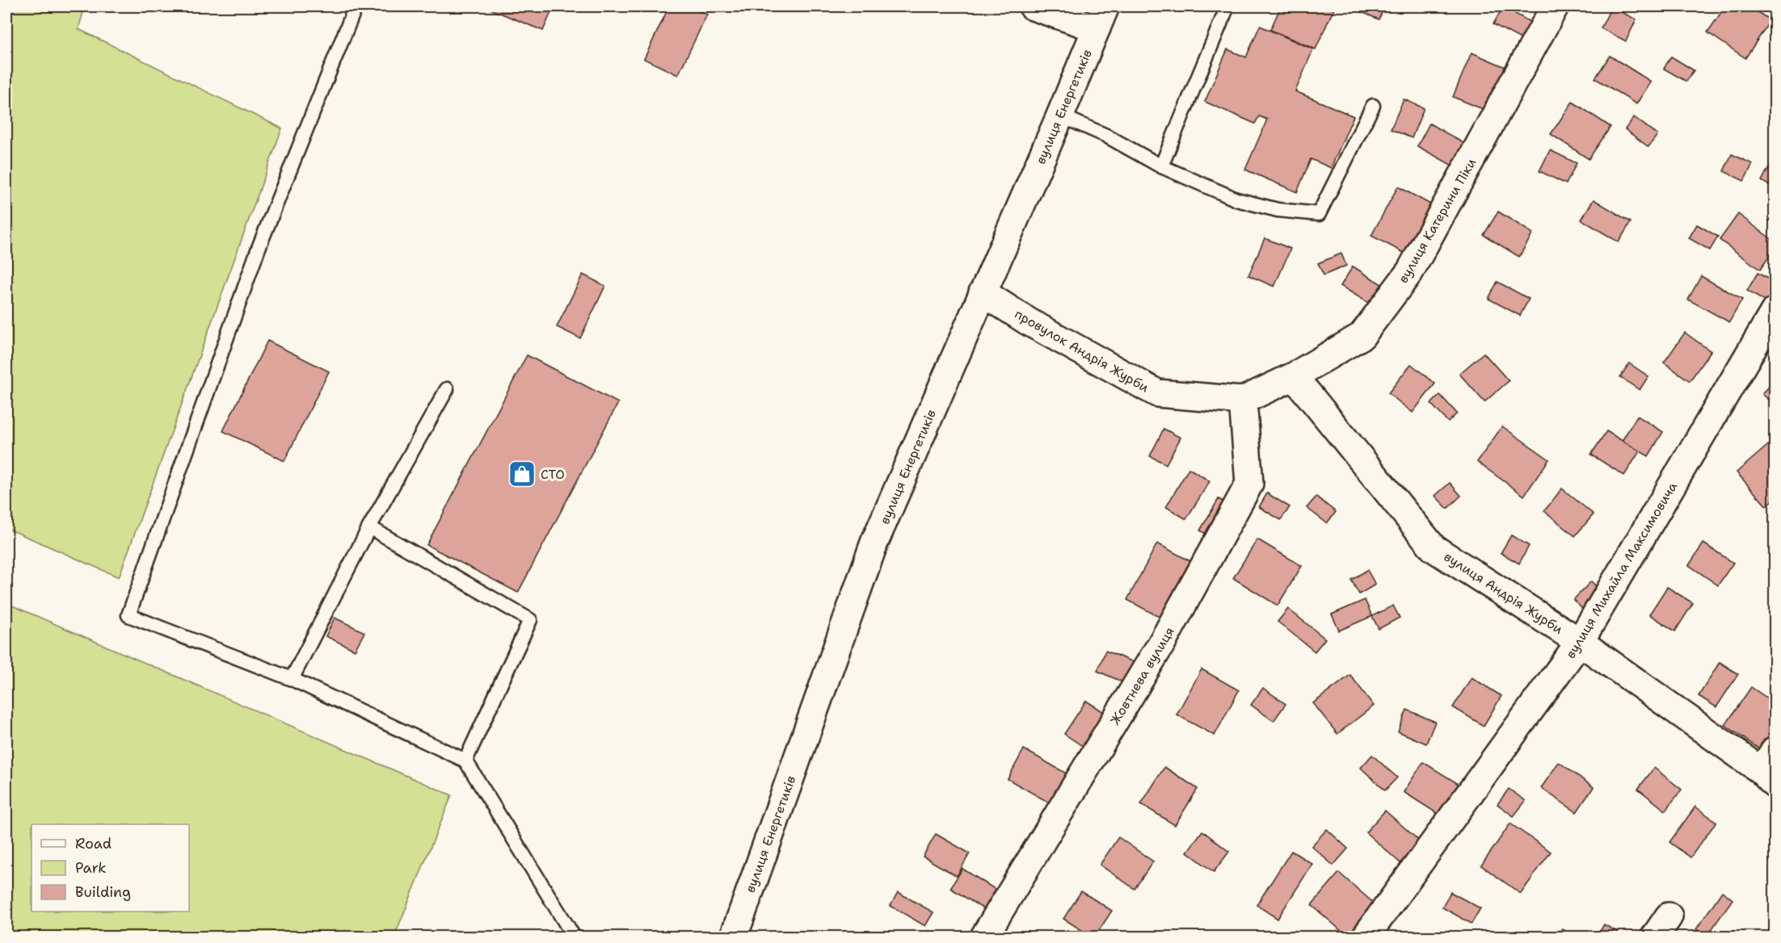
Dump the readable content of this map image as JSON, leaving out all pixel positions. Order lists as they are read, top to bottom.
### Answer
{
  "streets": {
    "street": [
      "вулиця Енергетиків",
      "вулиця Катерини Піки",
      "провулок Андрія Журби",
      "вулиця Михайла Максимовича",
      "вулиця Андрія Журби",
      "Жовтнева вулиця"
    ]
  },
  "crossings": [
    ["вулиця Енергетиків", "провулок Андрія Журби"],
    ["вулиця Катерини Піки", "провулок Андрія Журби"],
    ["вулиця Катерини Піки", "вулиця Андрія Журби"],
    ["вулиця Катерини Піки", "Жовтнева вулиця"],
    ["провулок Андрія Журби", "Жовтнева вулиця"],
    ["вулиця Михайла Максимовича", "вулиця Андрія Журби"]
  ],
  "places": {
    "shop": ["СТО"]
  },
  "legend": ["Road", "Park", "Building"]
}
